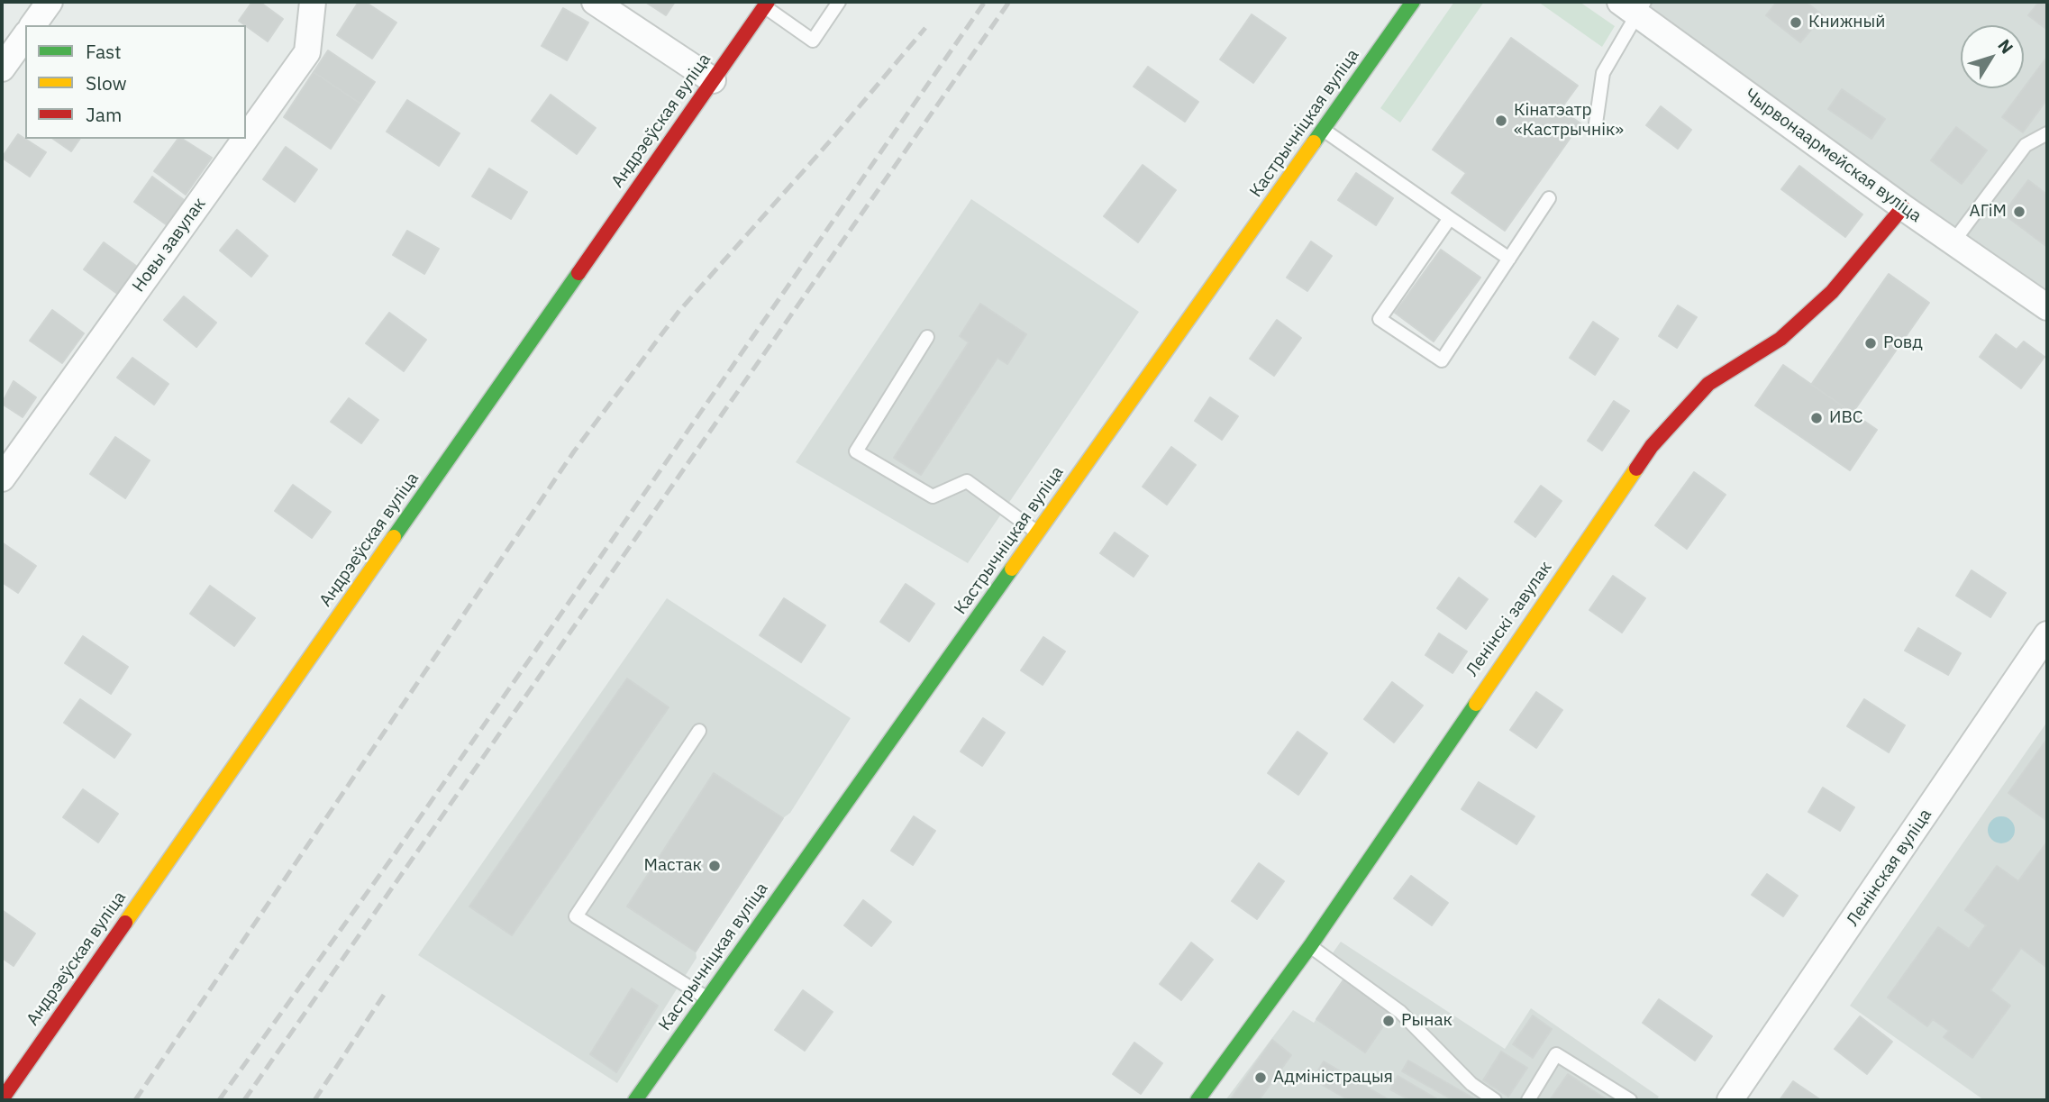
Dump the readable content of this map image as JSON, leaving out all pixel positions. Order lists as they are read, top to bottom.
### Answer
{
  "streets": {
    "main road": ["Андрэеўская вуліца", "Кастрычніцкая вуліца", "Ленінскі завулак"],
    "street": ["Чырвонаармейская вуліца", "Новы завулак", "Ленінская вуліца"]
  },
  "crossings": [
    ["Чырвонаармейская вуліца", "Ленінскі завулак"]
  ],
  "places": [
    "Книжный",
    "Кінатэатр «Кастрычнік»",
    "АГіМ",
    "Ровд",
    "ИВС",
    "Мастак",
    "Рынак",
    "Адміністрацыя"
  ],
  "legend": ["Fast", "Slow", "Jam"],
  "north": "top right"
}
